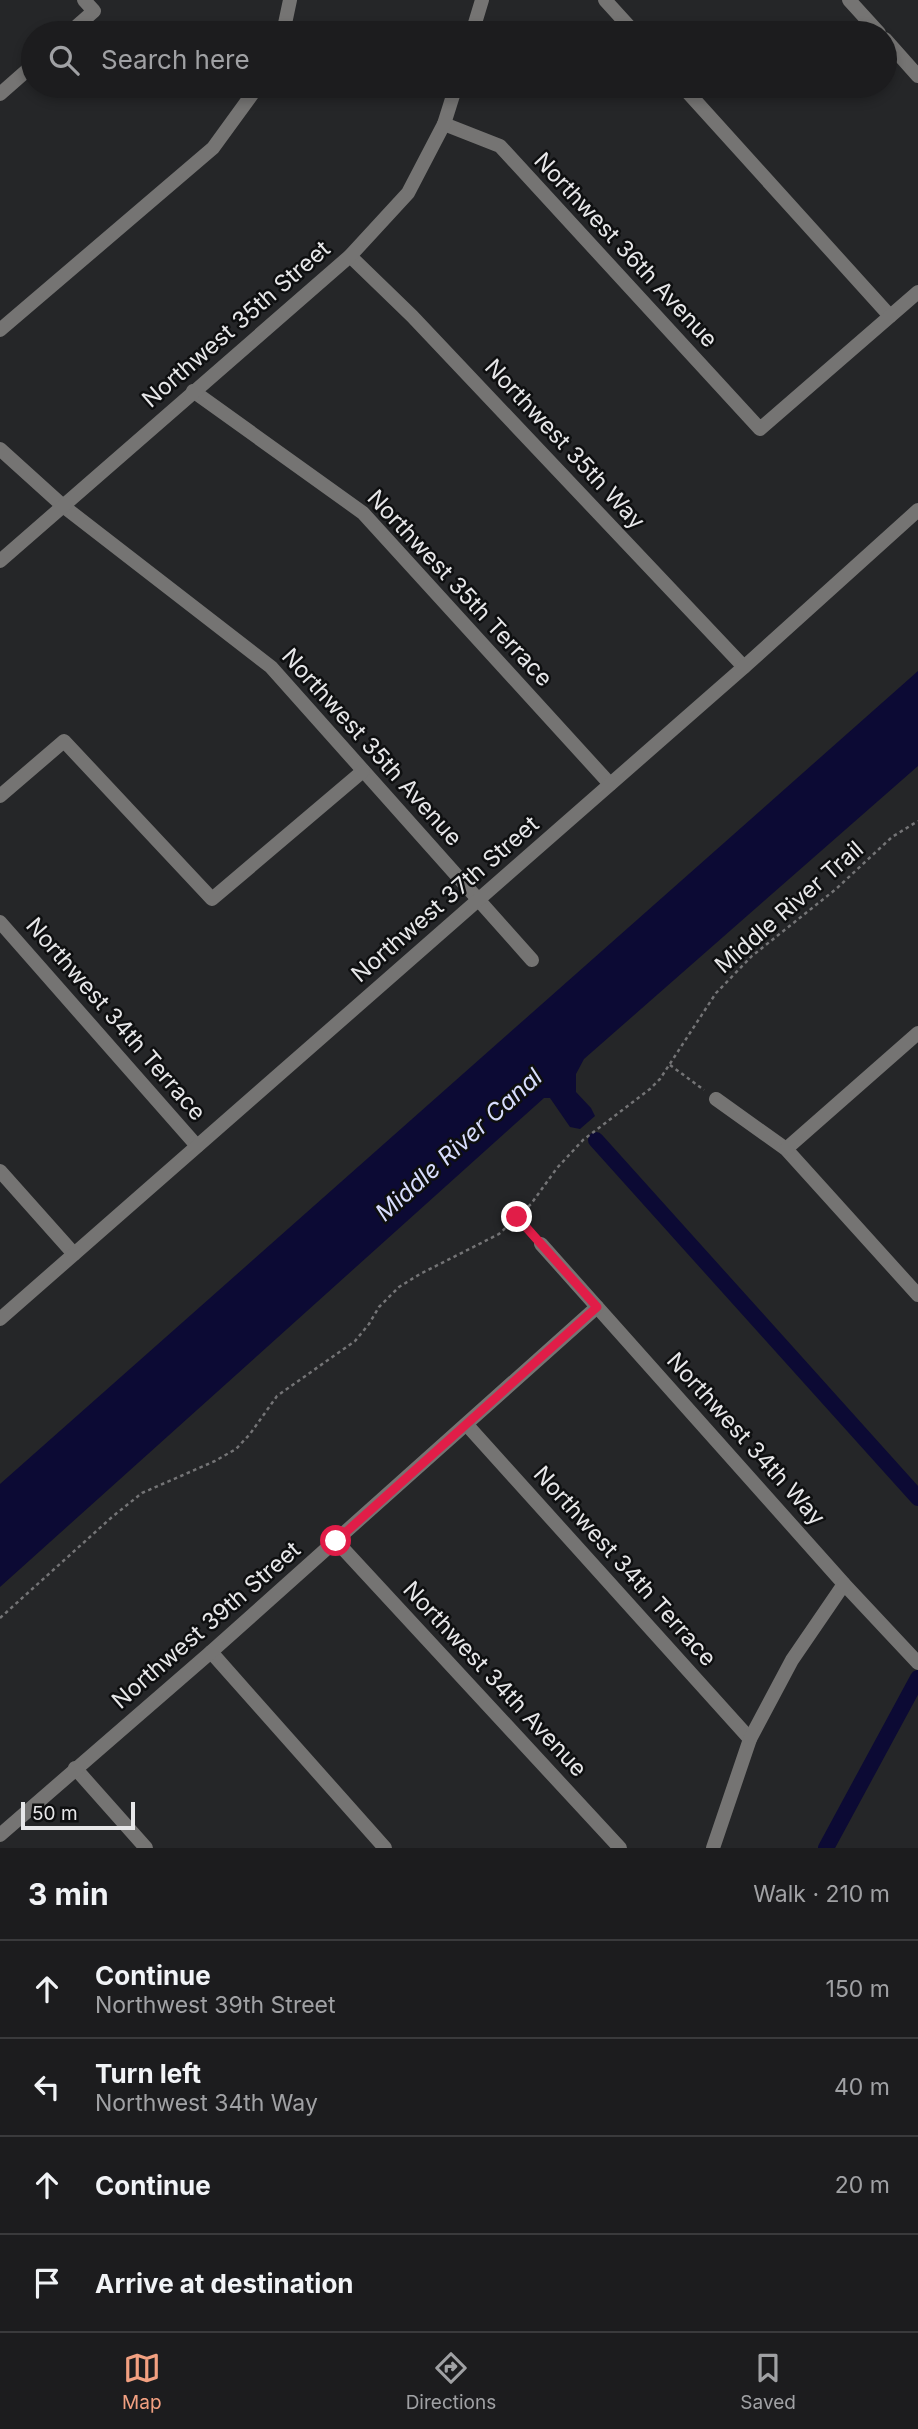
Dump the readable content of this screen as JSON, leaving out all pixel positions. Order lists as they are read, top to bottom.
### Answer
{
  "streets": {
    "street": [
      "Northwest 36th Avenue",
      "Northwest 35th Street",
      "Northwest 35th Way",
      "Northwest 35th Terrace",
      "Northwest 35th Avenue",
      "Northwest 37th Street",
      "Northwest 34th Terrace",
      "Northwest 34th Way",
      "Northwest 39th Street",
      "Northwest 34th Avenue"
    ],
    "path": ["Middle River Trail"]
  },
  "crossings": [
    ["Northwest 36th Avenue", "Northwest 35th Street"],
    ["Northwest 35th Street", "Northwest 35th Way"],
    ["Northwest 35th Street", "Northwest 35th Terrace"],
    ["Northwest 35th Street", "Northwest 35th Avenue"],
    ["Northwest 35th Way", "Northwest 37th Street"],
    ["Northwest 35th Terrace", "Northwest 37th Street"],
    ["Northwest 35th Avenue", "Northwest 37th Street"],
    ["Northwest 37th Street", "Northwest 34th Terrace"],
    ["Northwest 34th Terrace", "Northwest 39th Street"],
    ["Northwest 34th Way", "Northwest 39th Street"],
    ["Northwest 39th Street", "Northwest 34th Avenue"]
  ],
  "water": ["Middle River Canal"],
  "scale_bar": "50 m",
  "page": {
    "search": "Search here",
    "scale": "50 m",
    "heading": ["3 min", "Walk · 210 m"],
    "list": [
      ["Continue", "Northwest 39th Street", "150 m"],
      ["Turn left", "Northwest 34th Way", "40 m"],
      ["Continue", "20 m"],
      "Arrive at destination"
    ],
    "nav": ["Map", "Directions", "Saved"]
  }
}
